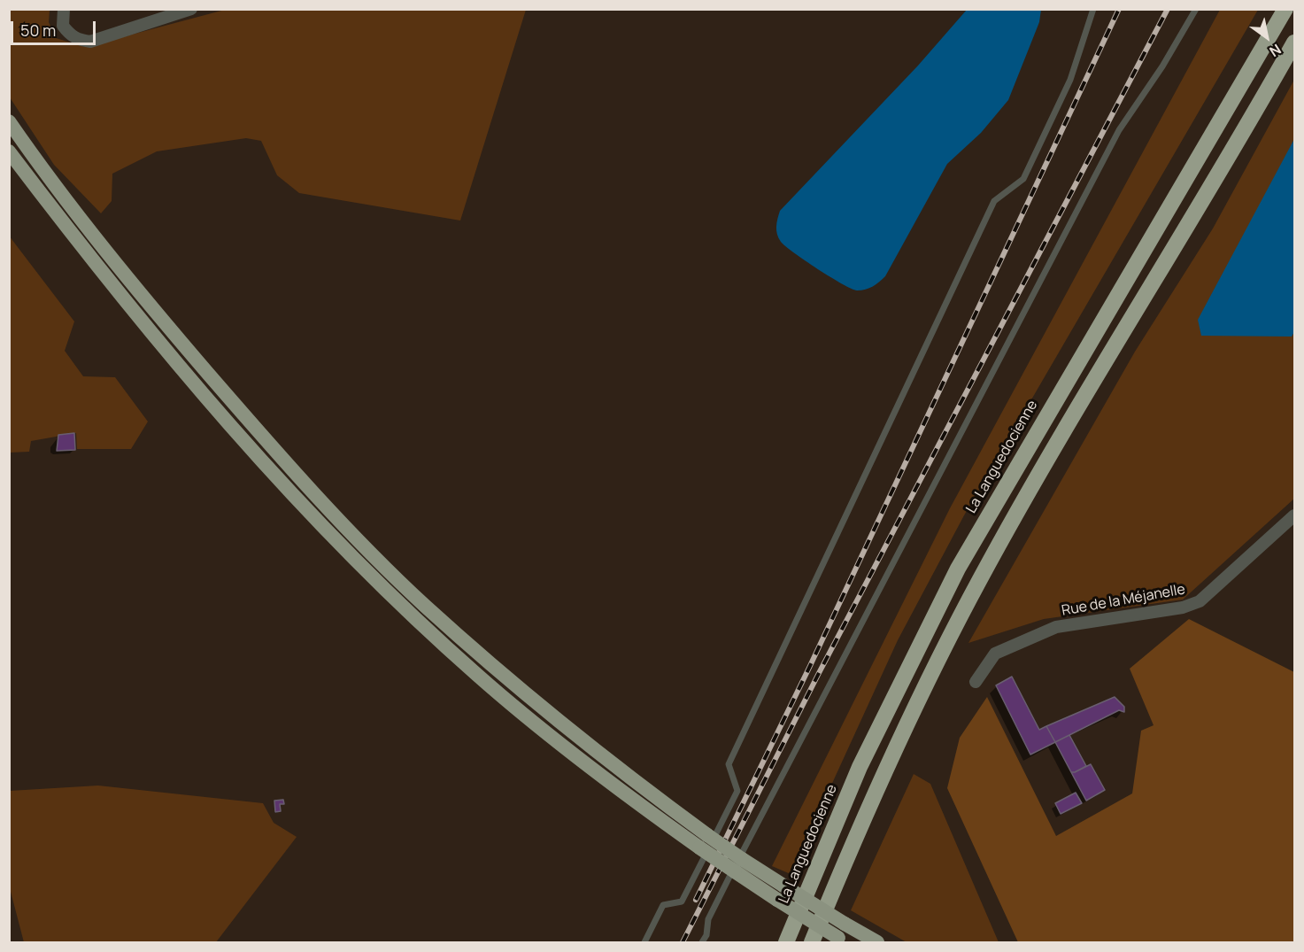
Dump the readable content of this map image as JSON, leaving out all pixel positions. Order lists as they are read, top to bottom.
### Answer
{
  "streets": {
    "highway": ["La Languedocienne"],
    "street": ["Rue de la Méjanelle"]
  },
  "scale_bar": "50 m",
  "north": "bottom right"
}
